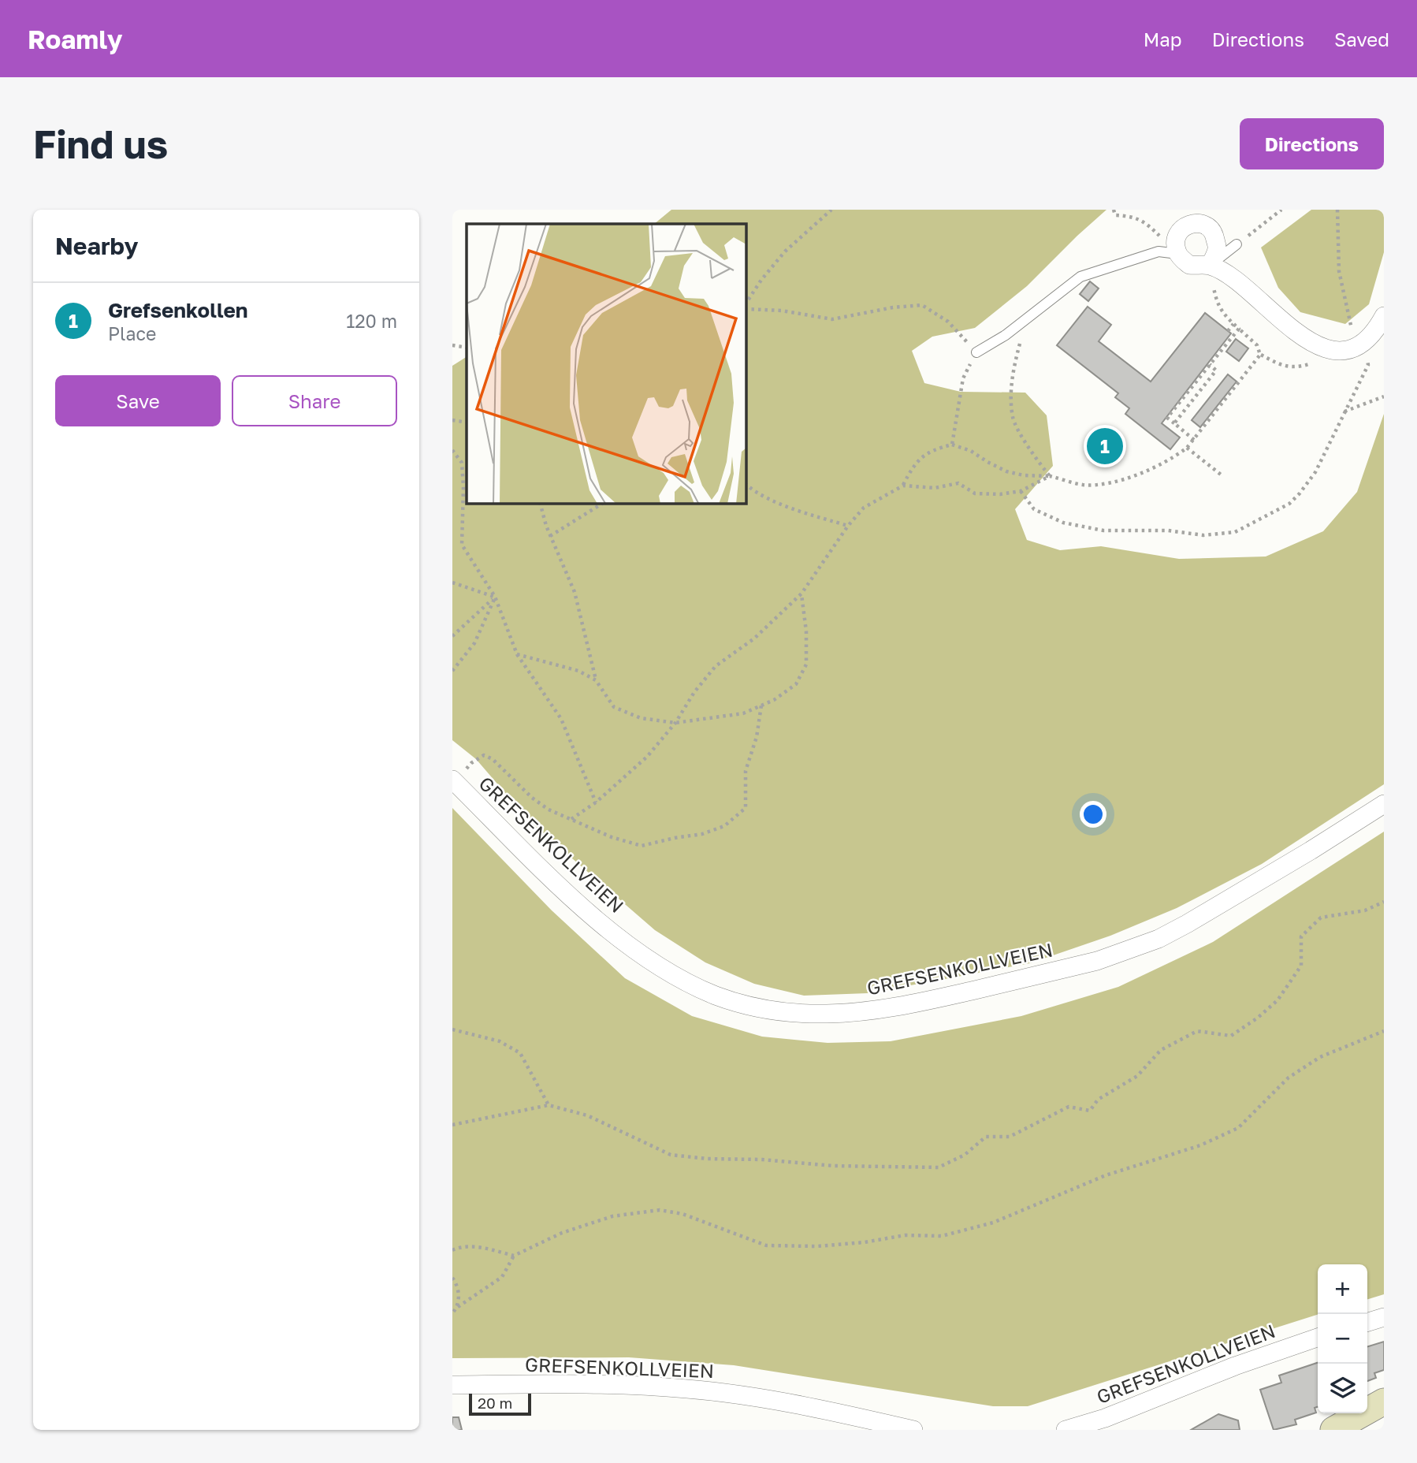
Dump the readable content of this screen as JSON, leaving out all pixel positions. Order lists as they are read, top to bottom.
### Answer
{
  "streets": {
    "street": ["GREFSENKOLLVEIEN"]
  },
  "scale_bar": "20 m",
  "page": {
    "header": "Roamly",
    "nav": ["Map", "Directions", "Saved"],
    "buttons": [
      "Directions",
      ["Save", "Share"]
    ],
    "title": "Find us",
    "heading": "Nearby",
    "list": [
      {
        "mark": "1",
        "name": "Grefsenkollen",
        "note": "Place",
        "value": "120 m"
      }
    ],
    "pins": "1",
    "map_buttons": ["+", "−"],
    "scale": "20 m"
  }
}
